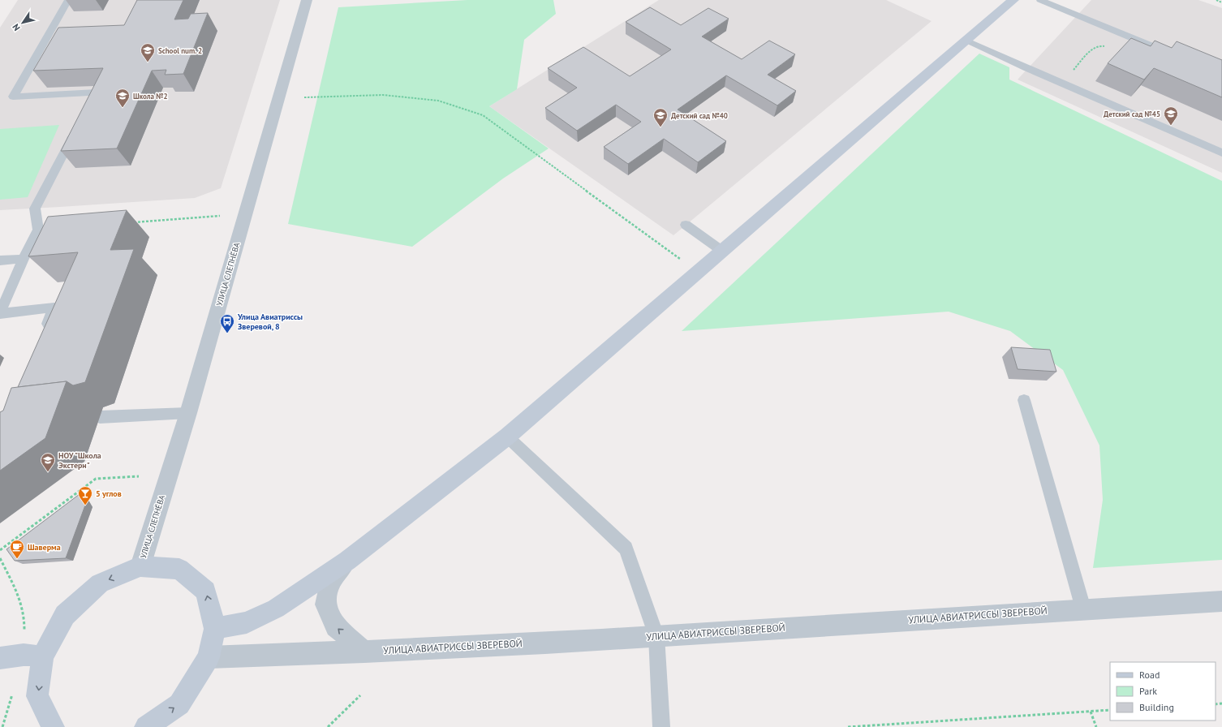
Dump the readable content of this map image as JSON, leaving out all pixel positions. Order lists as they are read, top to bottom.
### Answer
{
  "streets": {
    "street": ["УЛИЦА СЛЕПНЁВА", "УЛИЦА АВИАТРИССЫ ЗВЕРЕВОЙ"]
  },
  "places": {
    "school or university": [
      "School num. 2",
      "Школа №2",
      "Детский сад №45",
      "Детский сад №40",
      "НОУ \"Школа Экстерн\""
    ],
    "bus stop": ["Улица Авиатриссы Зверевой, 8"],
    "bar": ["5 углов"],
    "cafe": ["Шаверма"]
  },
  "legend": ["Road", "Park", "Building"],
  "north": "bottom left"
}
